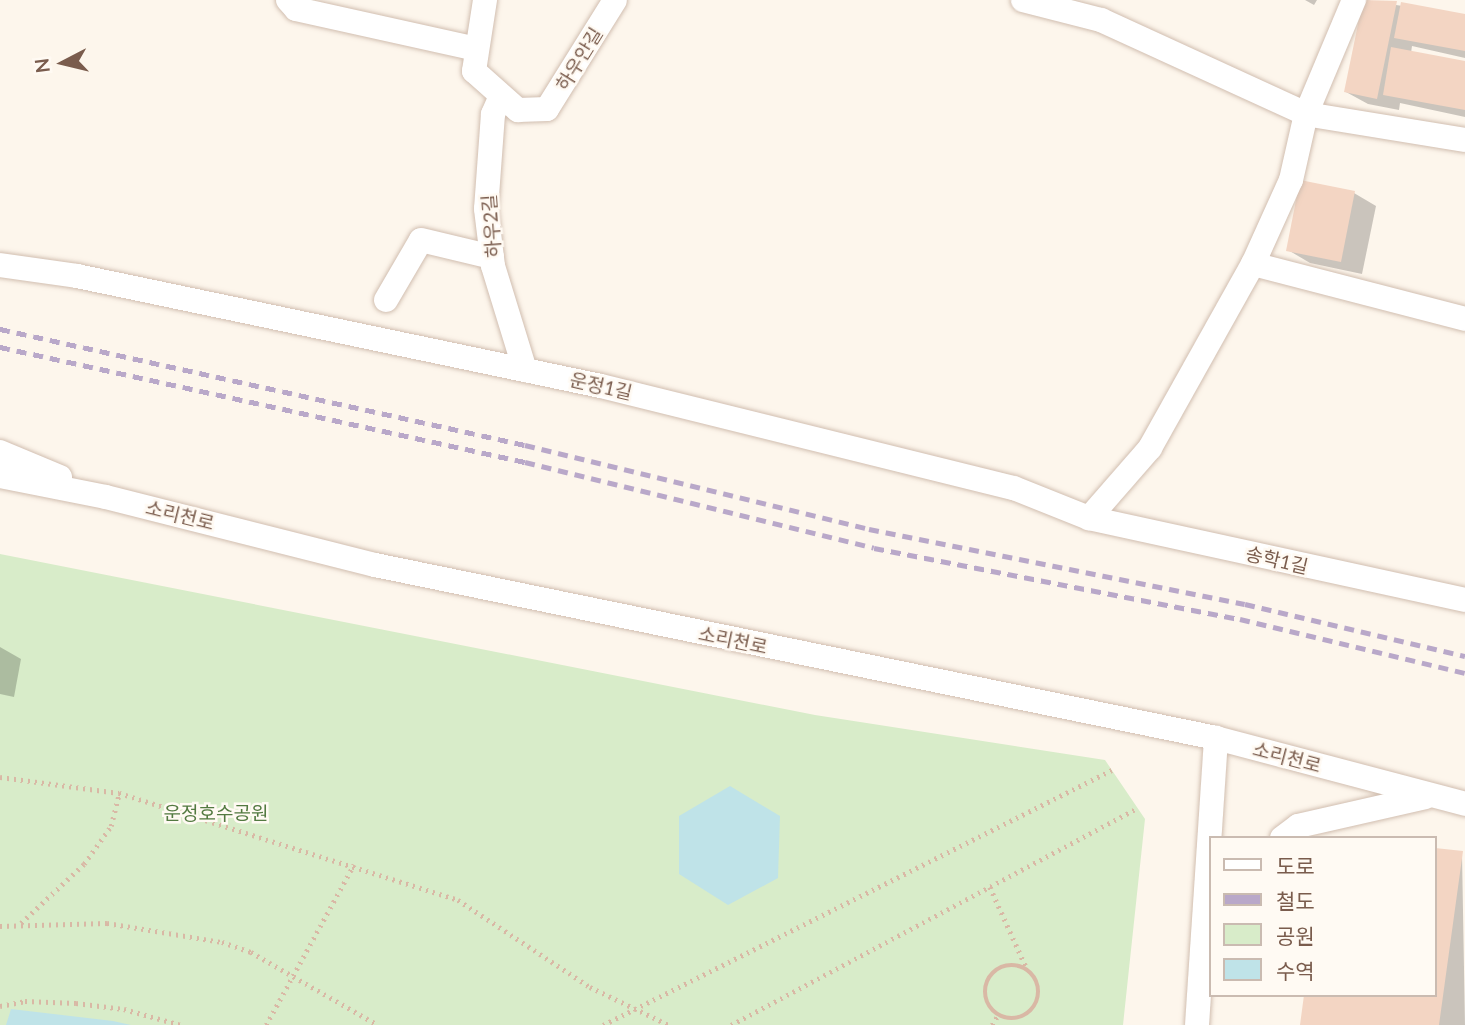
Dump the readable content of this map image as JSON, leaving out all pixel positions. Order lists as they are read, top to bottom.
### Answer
{
  "streets": {
    "street": [
      "하우안길",
      "하우2길",
      "운정1길",
      "소리천로",
      "송학1길"
    ]
  },
  "crossings": [
    ["하우안길", "하우2길"],
    ["하우2길", "운정1길"],
    ["운정1길", "송학1길"]
  ],
  "parks": ["운정호수공원"],
  "legend": [
    "도로",
    "철도",
    "공원",
    "수역"
  ],
  "north": "left"
}
